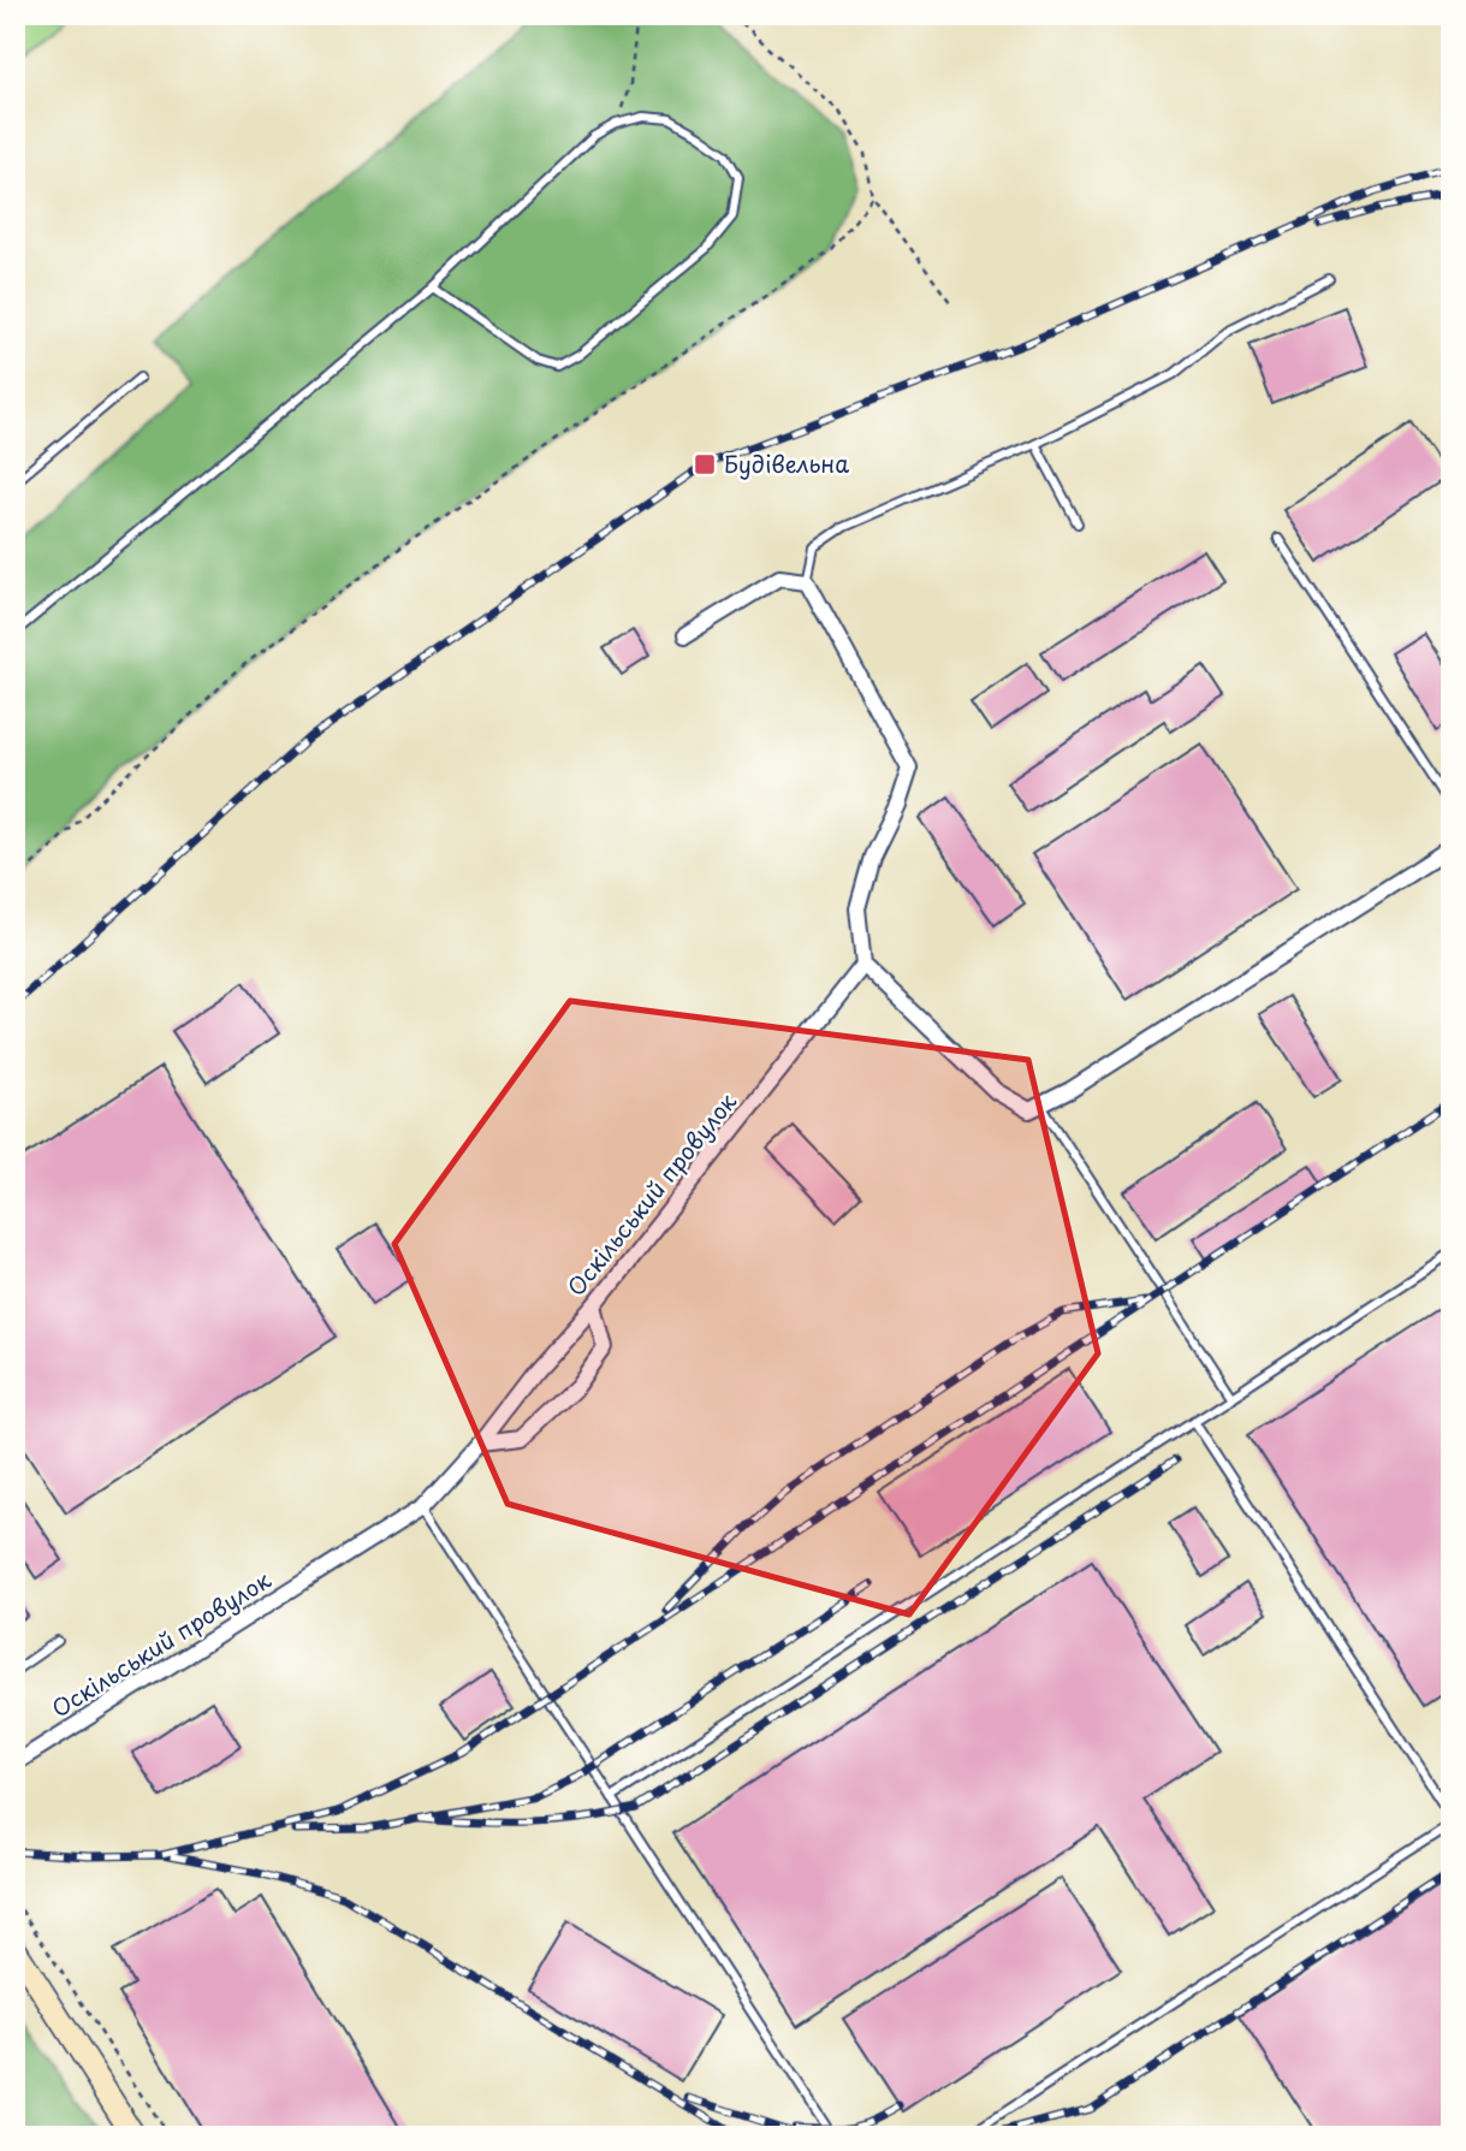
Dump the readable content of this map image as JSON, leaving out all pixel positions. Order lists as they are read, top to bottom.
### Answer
{
  "streets": {
    "street": ["Оскільський провулок"]
  },
  "places": {
    "transit": ["Будівельна"]
  }
}
